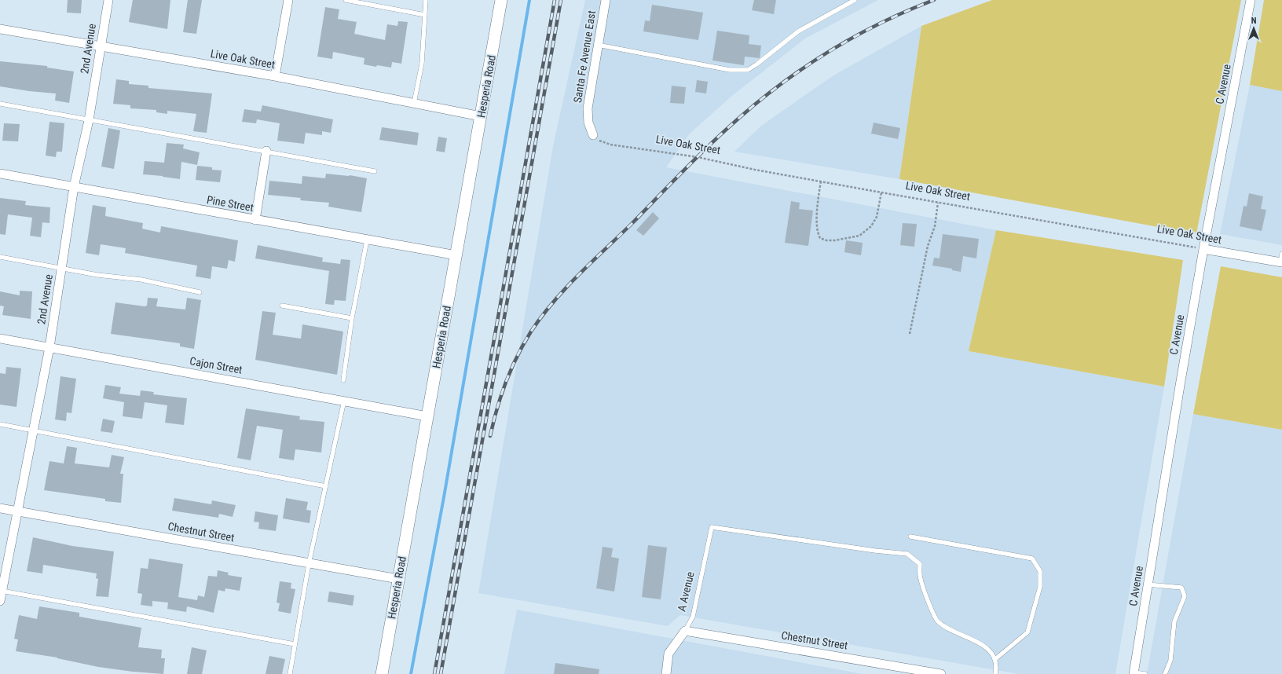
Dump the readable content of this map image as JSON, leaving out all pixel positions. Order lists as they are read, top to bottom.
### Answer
{
  "streets": {
    "main road": ["Hesperia Road"],
    "street": [
      "2nd Avenue",
      "Santa Fe Avenue East",
      "Live Oak Street",
      "C Avenue",
      "Pine Street",
      "Cajon Street",
      "Chestnut Street",
      "A Avenue"
    ]
  },
  "crossings": [
    ["2nd Avenue", "Live Oak Street"],
    ["2nd Avenue", "Pine Street"],
    ["2nd Avenue", "Cajon Street"],
    ["2nd Avenue", "Chestnut Street"],
    ["Santa Fe Avenue East", "Live Oak Street"],
    ["Live Oak Street", "C Avenue"],
    ["Live Oak Street", "Hesperia Road"],
    ["Hesperia Road", "Pine Street"],
    ["Hesperia Road", "Cajon Street"],
    ["Hesperia Road", "Chestnut Street"],
    ["Chestnut Street", "A Avenue"]
  ],
  "north": "top"
}
